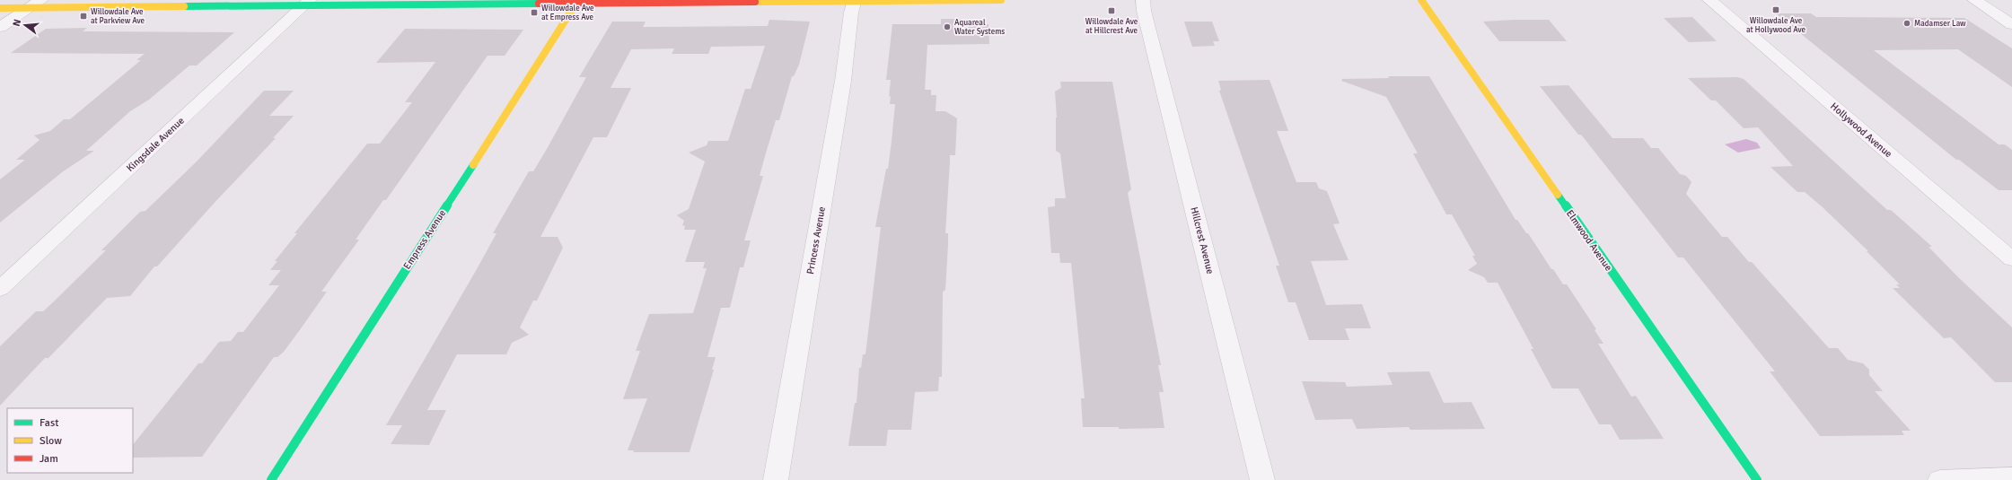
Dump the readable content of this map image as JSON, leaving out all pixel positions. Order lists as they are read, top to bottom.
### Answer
{
  "streets": {
    "street": [
      "Hollywood Avenue",
      "Kingsdale Avenue",
      "Empress Avenue",
      "Princess Avenue",
      "Hillcrest Avenue",
      "Elmwood Avenue"
    ]
  },
  "places": {
    "transit": [
      "Willowdale Ave at Hollywood Ave",
      "Willowdale Ave at Hillcrest Ave",
      "Willowdale Ave at Empress Ave",
      "Willowdale Ave at Parkview Ave"
    ],
    "other": ["Madamser Law", "Aquareal Water Systems"]
  },
  "legend": ["Fast", "Slow", "Jam"],
  "north": "left"
}
